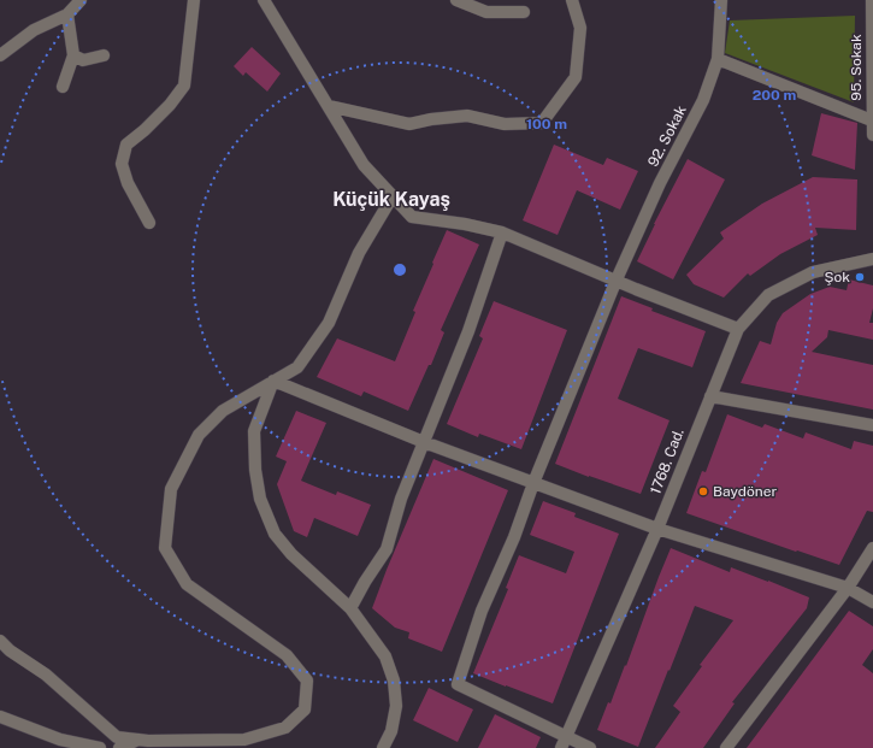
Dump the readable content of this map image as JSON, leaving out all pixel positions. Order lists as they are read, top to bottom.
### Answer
{
  "streets": {
    "street": ["95. Sokak", "92. Sokak", "1768. Cad."]
  },
  "crossings": [
    ["92. Sokak", "1768. Cad."]
  ],
  "districts": ["Küçük Kayaş"],
  "places": ["Şok", "Baydöner"],
  "rings": ["200 m", "100 m"]
}
